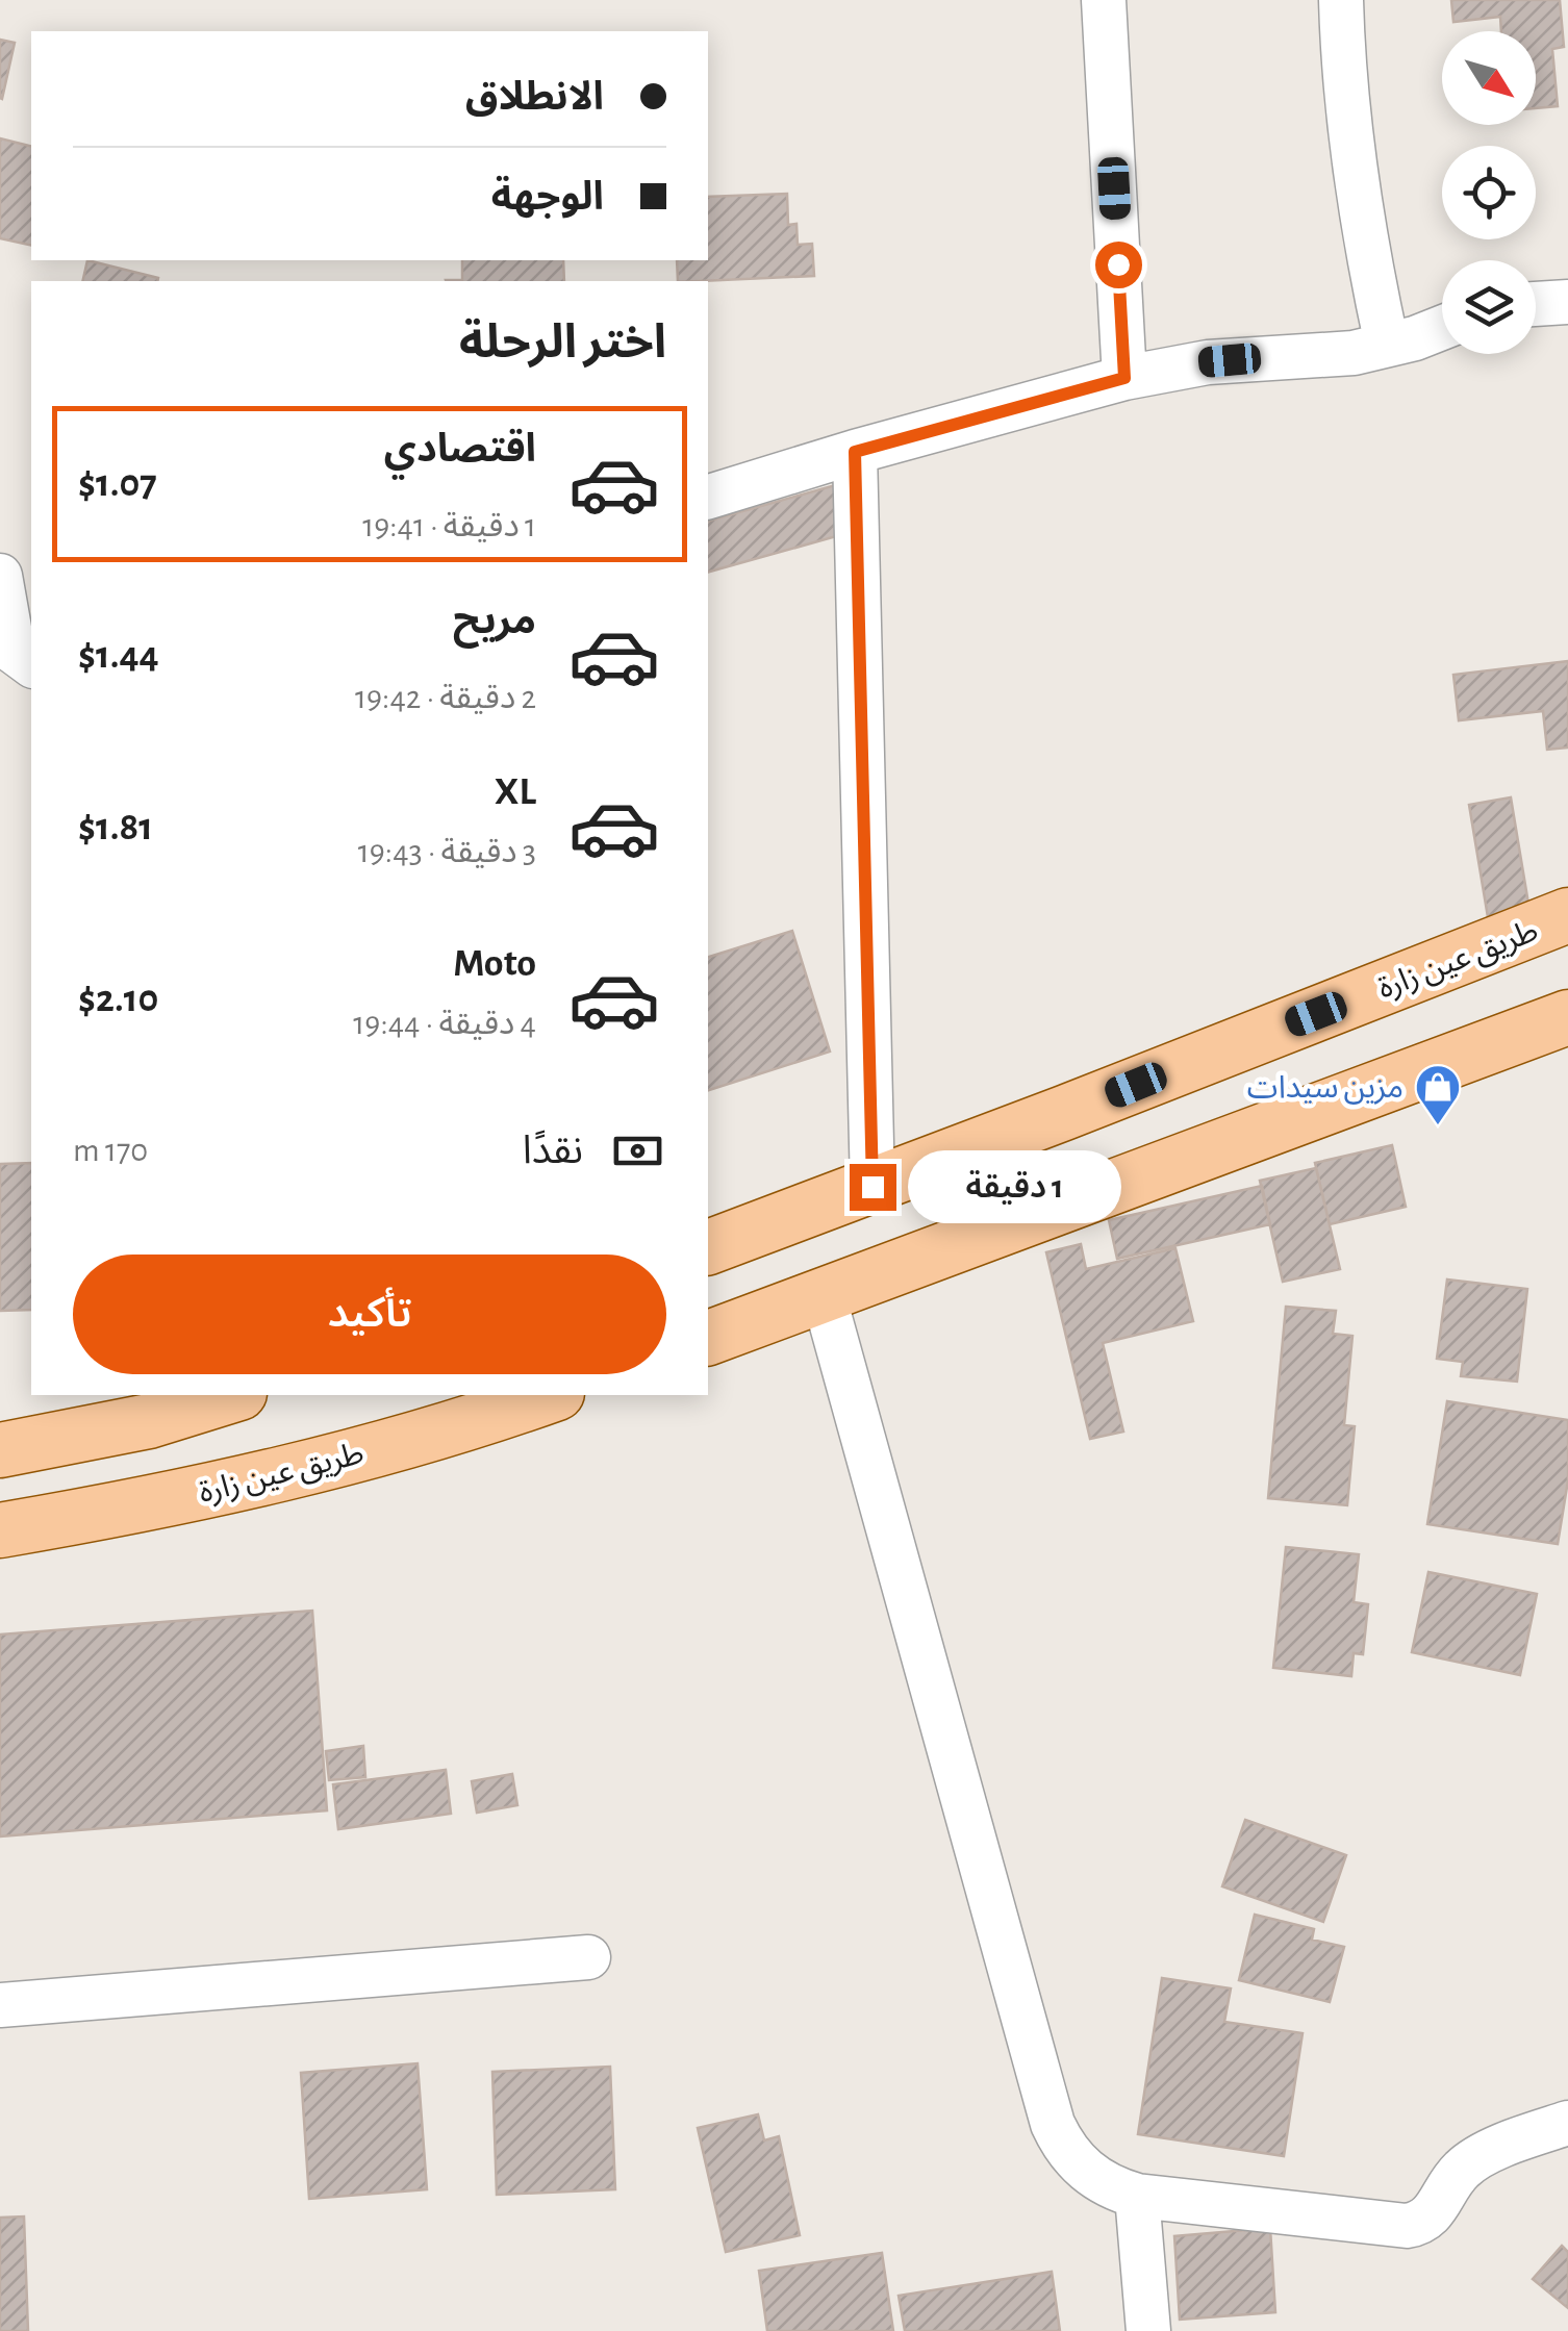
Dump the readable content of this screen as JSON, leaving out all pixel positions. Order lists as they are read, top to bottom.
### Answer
{
  "streets": {
    "main road": ["طريق عين زارة"]
  },
  "places": {
    "shop": ["مزين سيدات"]
  },
  "north": "bottom right",
  "page": {
    "banner": ["الانطلاق", "الوجهة"],
    "heading": "اختر الرحلة",
    "list": [
      {
        "name": "اقتصادي",
        "note": "1 دقيقة · 19:41",
        "value": "$1.07"
      },
      {
        "name": "مريح",
        "note": "2 دقيقة · 19:42",
        "value": "$1.44"
      },
      {
        "name": "XL",
        "note": "3 دقيقة · 19:43",
        "value": "$1.81"
      },
      {
        "name": "Moto",
        "note": "4 دقيقة · 19:44",
        "value": "$2.10"
      }
    ],
    "pay": ["نقدًا", "170 m"],
    "bubble": "1 دقيقة",
    "buttons": "تأكيد"
  }
}
